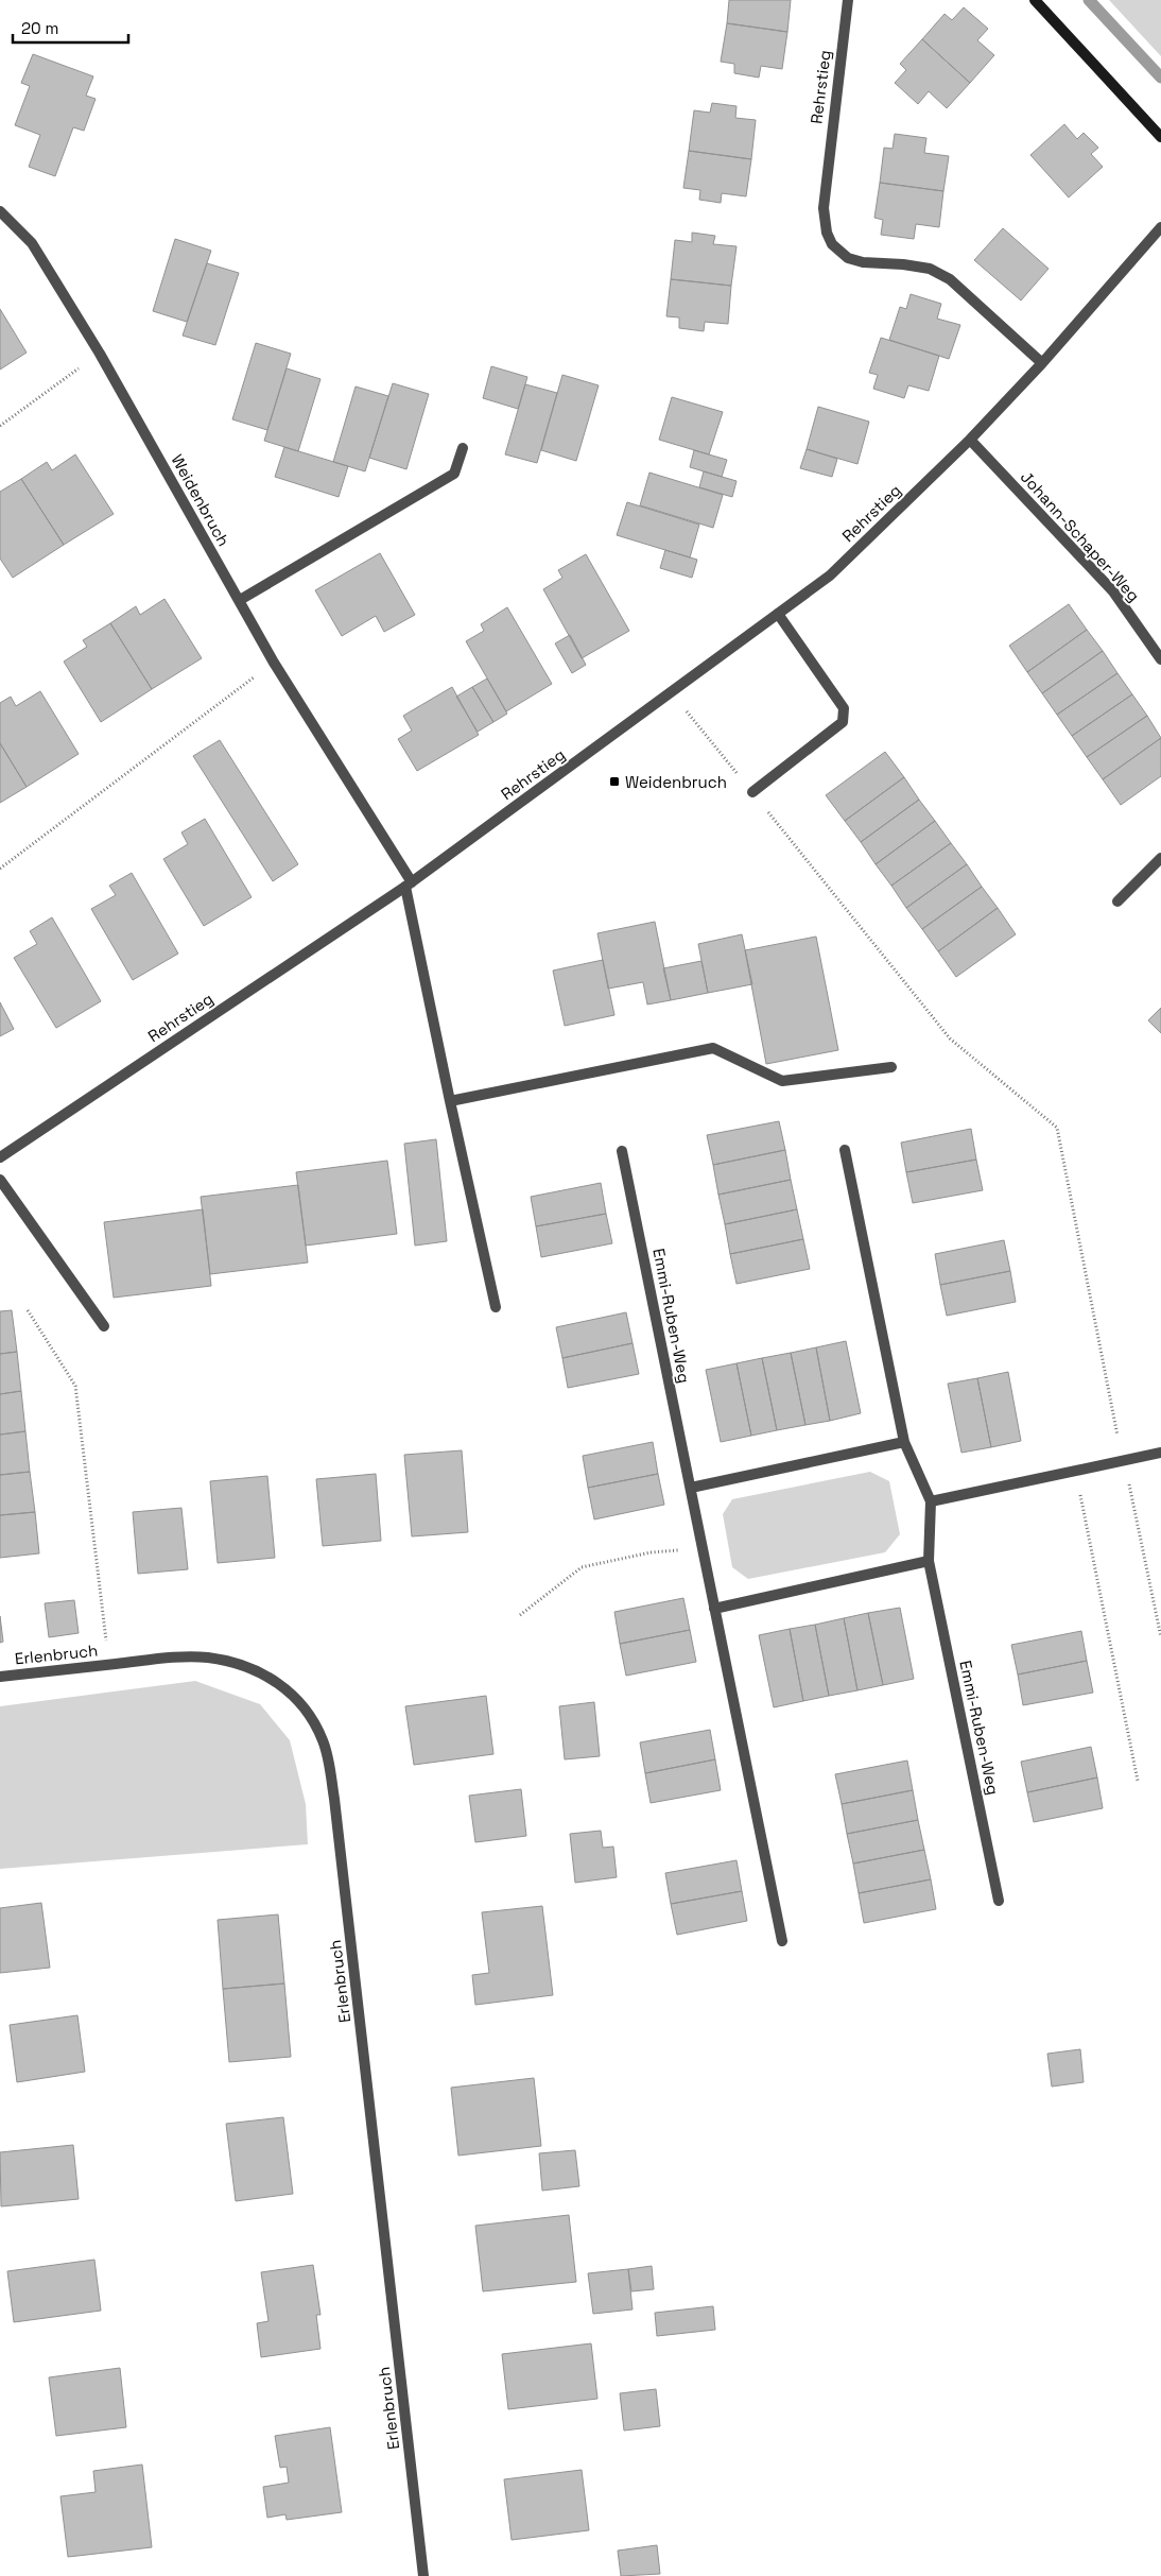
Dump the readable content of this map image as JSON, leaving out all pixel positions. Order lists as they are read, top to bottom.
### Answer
{
  "streets": {
    "street": [
      "Rehrstieg",
      "Weidenbruch",
      "Johann-Schaper-Weg",
      "Emmi-Ruben-Weg",
      "Erlenbruch"
    ]
  },
  "crossings": [
    ["Rehrstieg", "Weidenbruch"],
    ["Rehrstieg", "Johann-Schaper-Weg"]
  ],
  "places": {
    "transit": ["Weidenbruch"]
  },
  "scale_bar": "20 m"
}
